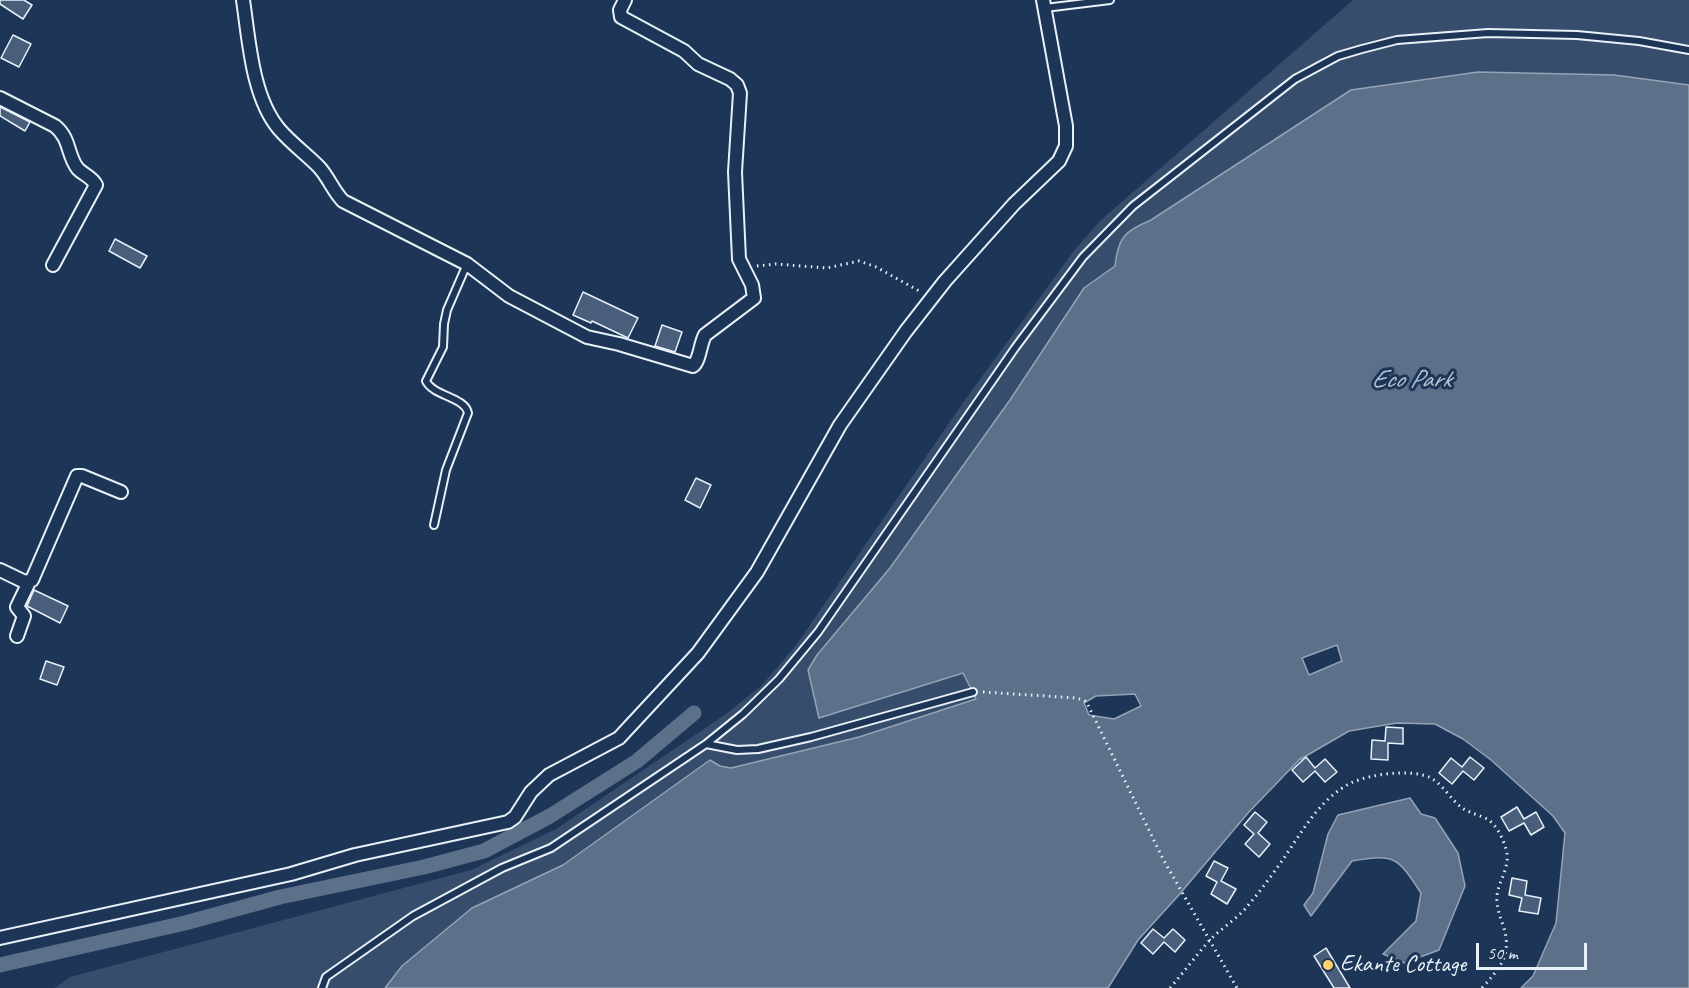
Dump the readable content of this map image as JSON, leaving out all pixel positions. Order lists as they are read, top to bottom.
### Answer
{
  "water": ["Eco Park"],
  "places": ["Ekante Cottage"],
  "scale_bar": "50 m"
}
